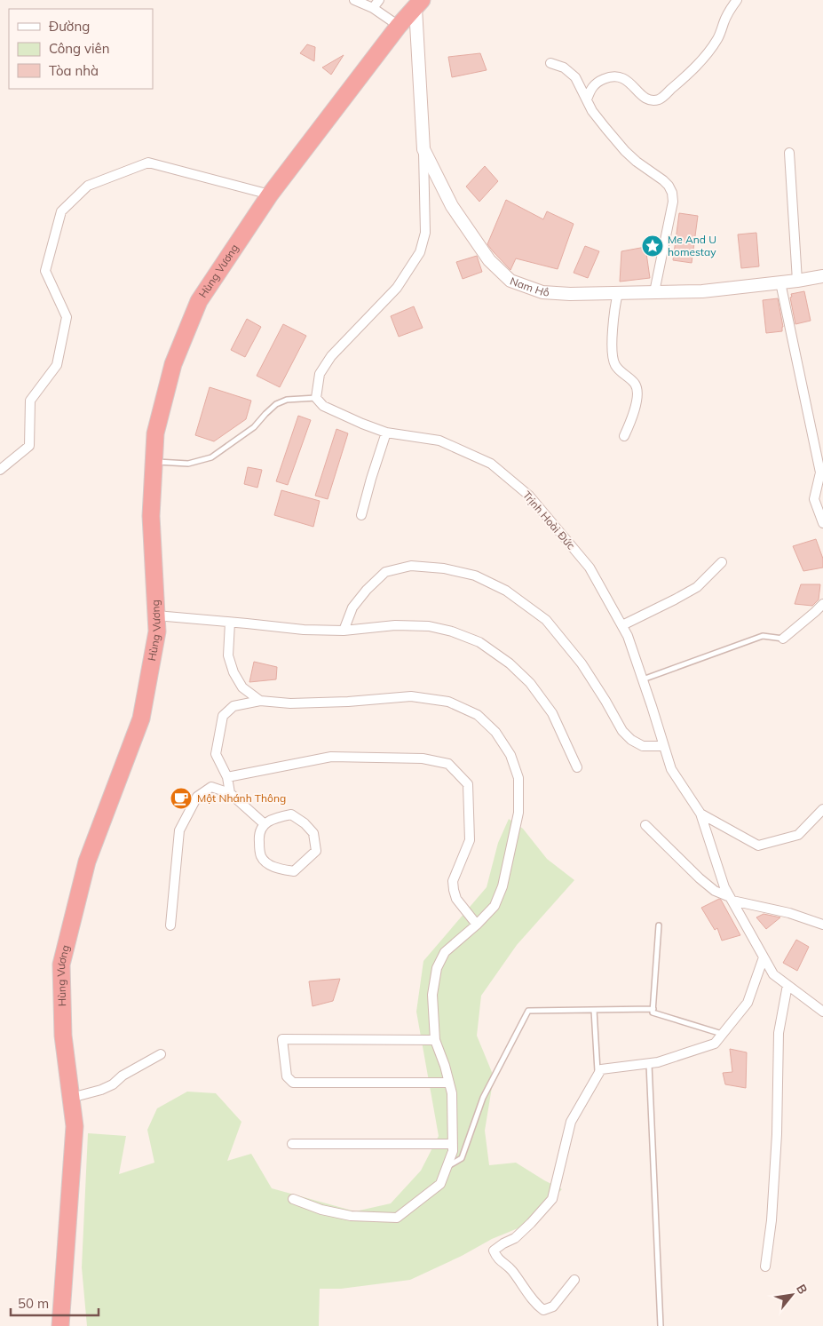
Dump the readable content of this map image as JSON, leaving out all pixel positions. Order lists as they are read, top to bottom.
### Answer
{
  "streets": {
    "highway": ["Hùng Vương"],
    "street": ["Nam Hồ", "Trịnh Hoài Đức"]
  },
  "crossings": [
    ["Hùng Vương", "Nam Hồ"]
  ],
  "places": {
    "place": ["Me And U homestay"],
    "cafe": ["Một Nhánh Thông"]
  },
  "legend": ["Đường", "Công viên", "Tòa nhà"],
  "scale_bar": "50 m",
  "north": "top right"
}
